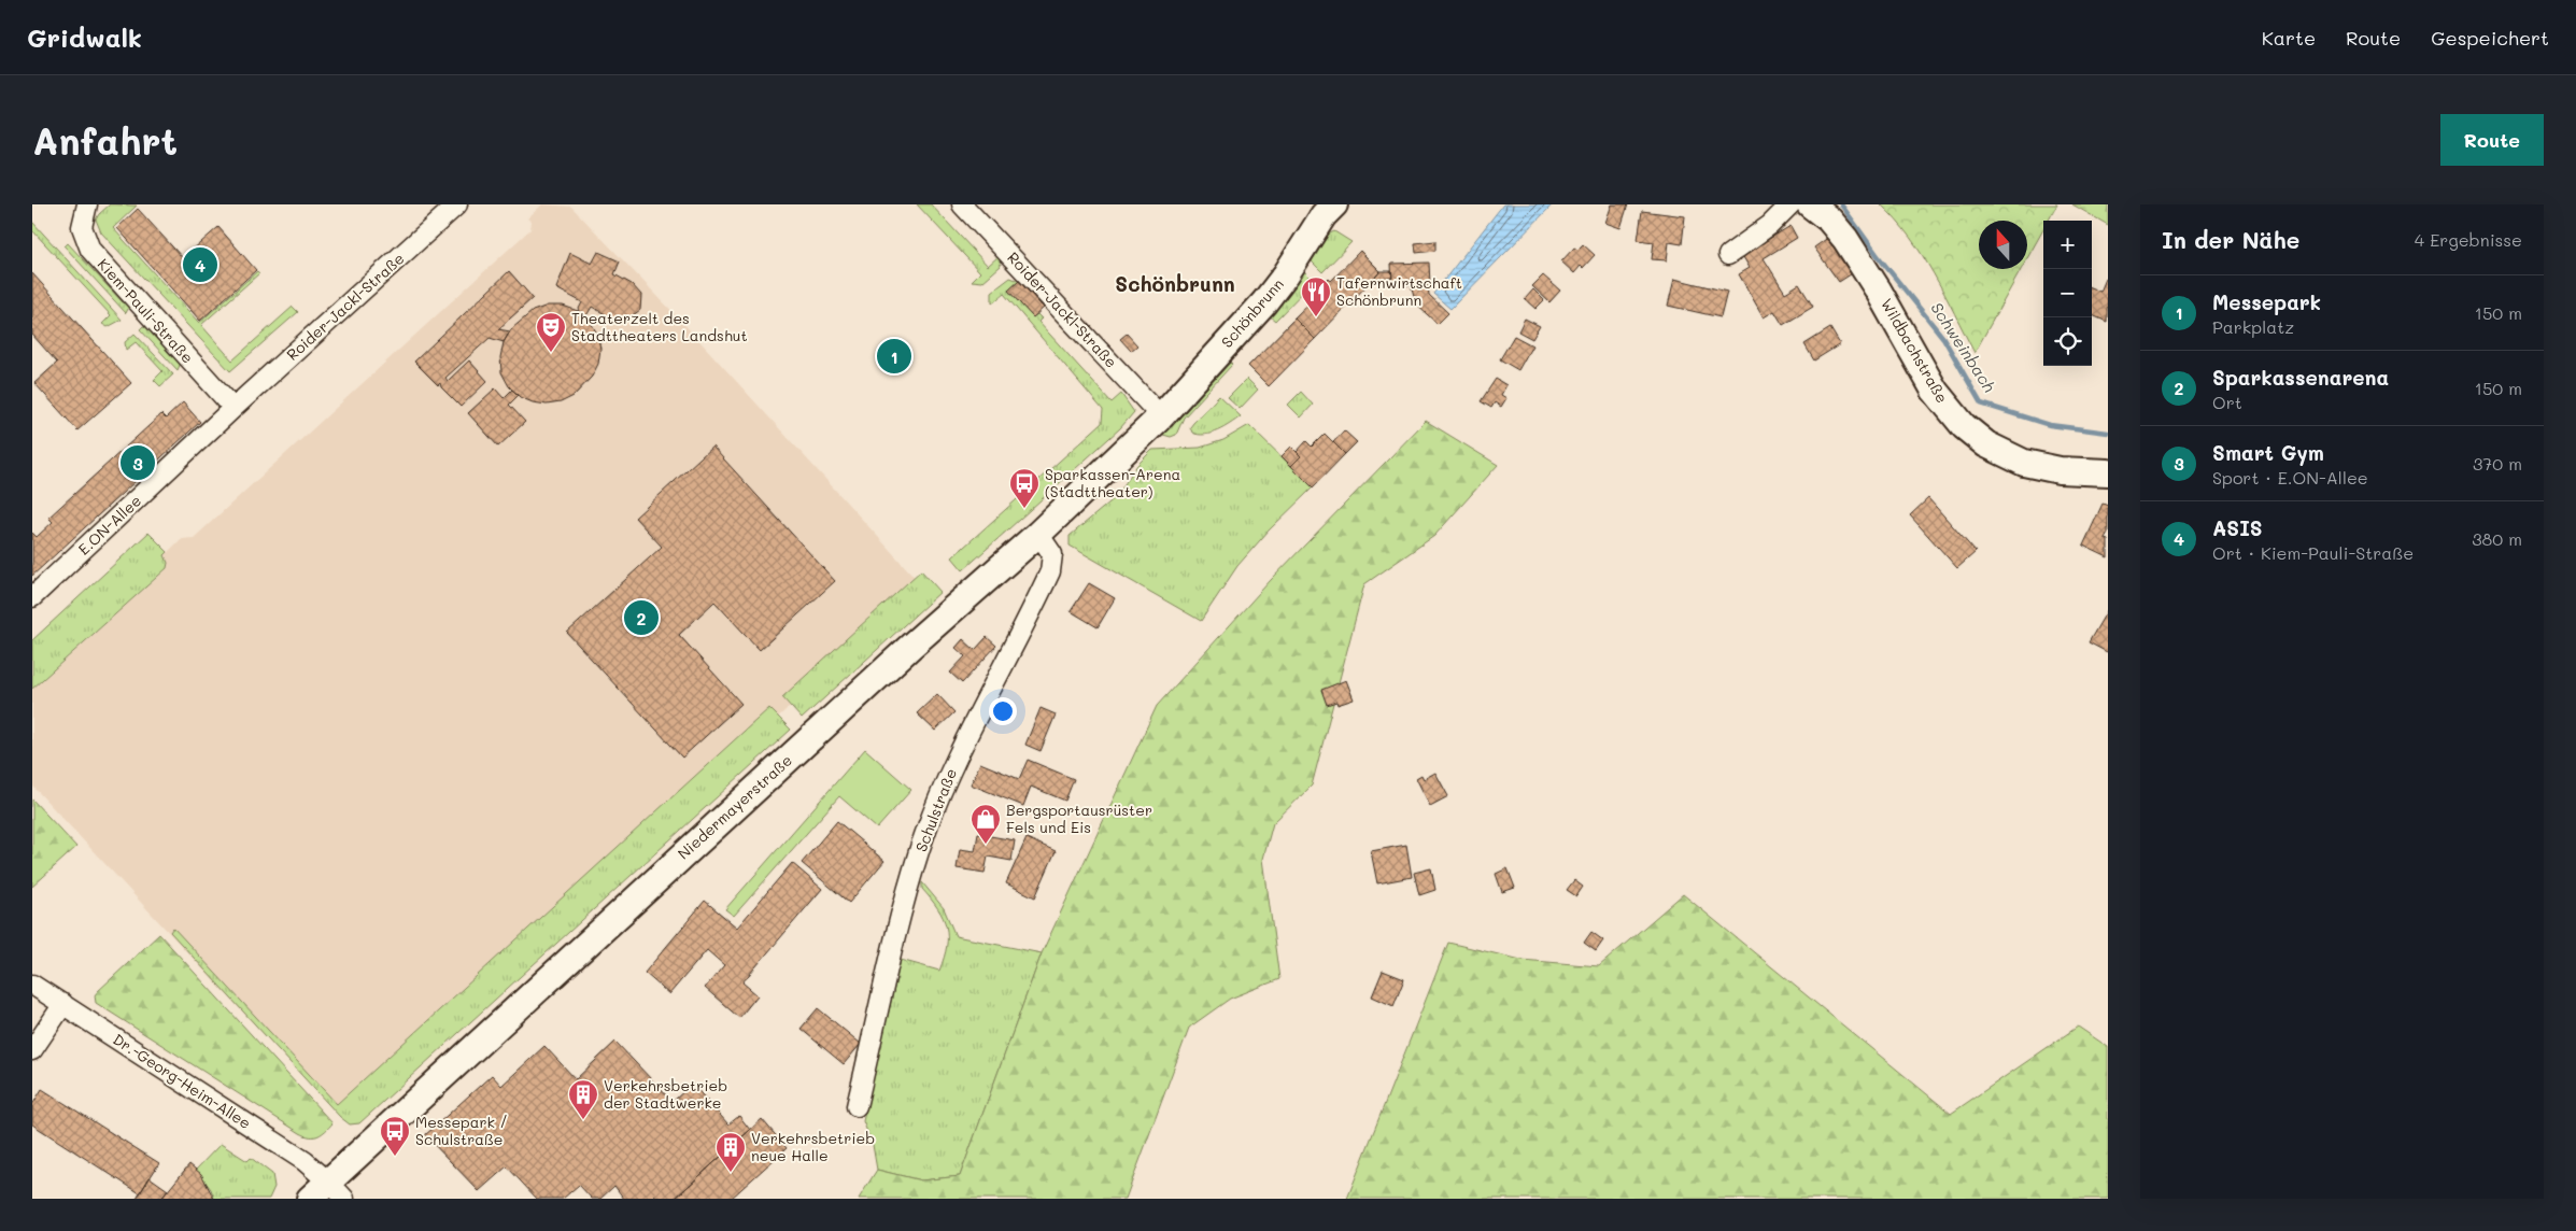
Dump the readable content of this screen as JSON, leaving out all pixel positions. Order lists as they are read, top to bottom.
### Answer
{
  "streets": {
    "main road": ["Schönbrunn", "Wildbachstraße", "Niedermayerstraße"],
    "street": [
      "Roider-Jackl-Straße",
      "Kiem-Pauli-Straße",
      "E.ON-Allee",
      "Schulstraße",
      "Dr.-Georg-Heim-Allee"
    ]
  },
  "crossings": [
    ["Roider-Jackl-Straße", "Kiem-Pauli-Straße"],
    ["Roider-Jackl-Straße", "Schönbrunn"],
    ["Roider-Jackl-Straße", "E.ON-Allee"],
    ["Roider-Jackl-Straße", "Niedermayerstraße"],
    ["Kiem-Pauli-Straße", "E.ON-Allee"],
    ["Schönbrunn", "Niedermayerstraße"],
    ["Niedermayerstraße", "Schulstraße"],
    ["Niedermayerstraße", "Dr.-Georg-Heim-Allee"]
  ],
  "districts": ["Schönbrunn"],
  "water": ["Schweinbach"],
  "places": {
    "restaurant": ["Tafernwirtschaft Schönbrunn"],
    "theatre": ["Theaterzelt des Stadttheaters Landshut"],
    "bus stop": ["Sparkassen-Arena (Stadttheater)", "Messepark / Schulstraße"],
    "shop": ["Bergsportausrüster Fels und Eis"],
    "building": ["Verkehrsbetrieb der Stadtwerke", "Verkehrsbetrieb neue Halle"]
  },
  "north": "top",
  "page": {
    "header": "Gridwalk",
    "nav": ["Karte", "Route", "Gespeichert"],
    "buttons": "Route",
    "title": "Anfahrt",
    "heading": ["In der Nähe", "4 Ergebnisse"],
    "map_buttons": ["+", "−"],
    "pins": [
      "4",
      "1",
      "3",
      "2"
    ],
    "list": [
      {
        "mark": "1",
        "name": "Messepark",
        "note": "Parkplatz",
        "value": "150 m"
      },
      {
        "mark": "2",
        "name": "Sparkassenarena",
        "note": "Ort",
        "value": "150 m"
      },
      {
        "mark": "3",
        "name": "Smart Gym",
        "note": "Sport · E.ON-Allee",
        "value": "370 m"
      },
      {
        "mark": "4",
        "name": "ASIS",
        "note": "Ort · Kiem-Pauli-Straße",
        "value": "380 m"
      }
    ]
  }
}
